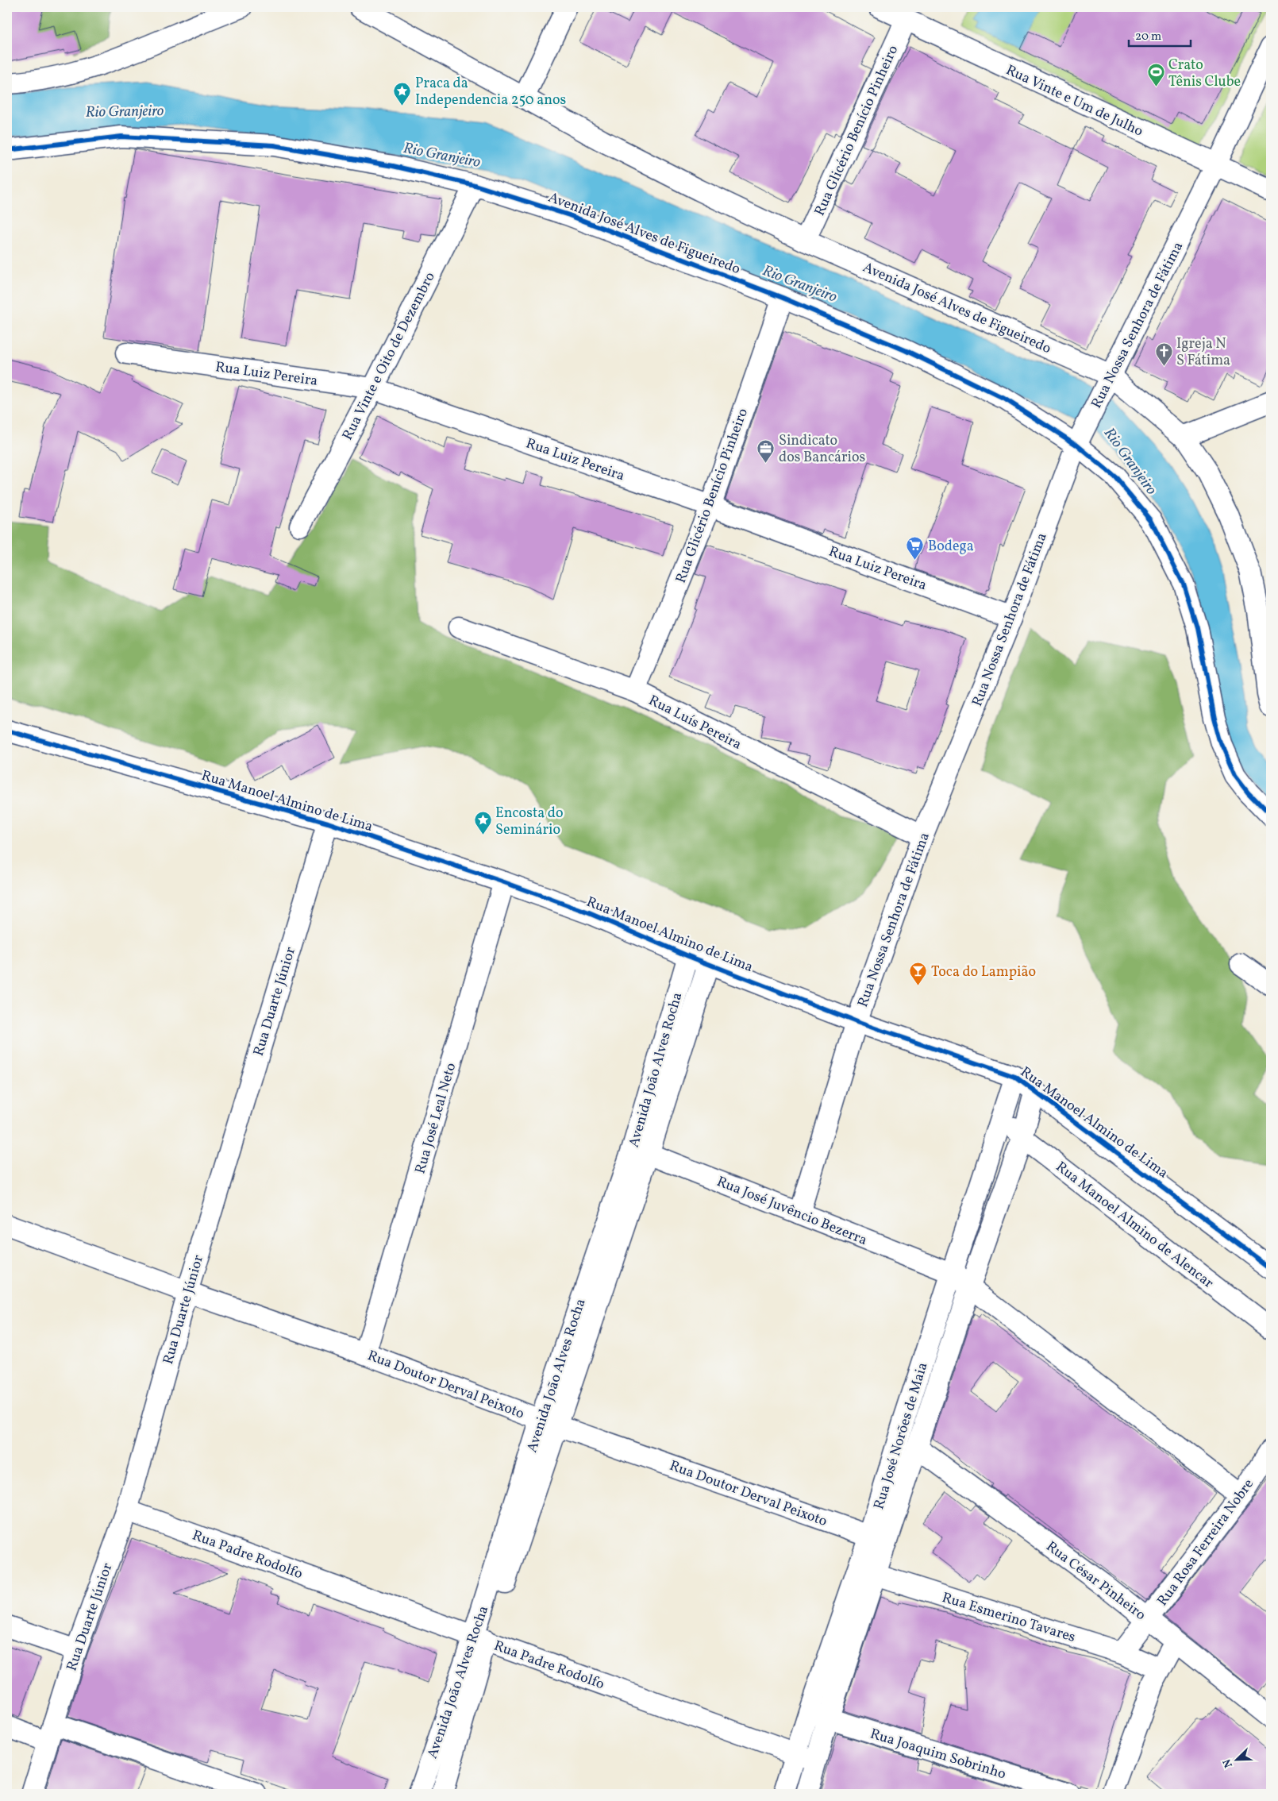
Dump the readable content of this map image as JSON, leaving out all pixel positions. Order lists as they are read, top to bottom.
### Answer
{
  "streets": {
    "street": [
      "Rua Vinte e Um de Julho",
      "Rua Glicério Benício Pinheiro",
      "Avenida José Alves de Figueiredo",
      "Rua Nossa Senhora de Fátima",
      "Rua Vinte e Oito de Dezembro",
      "Rua Luiz Pereira",
      "Rua Luís Pereira",
      "Rua Manoel Almino de Lima",
      "Rua Duarte Júnior",
      "Avenida João Alves Rocha",
      "Rua José Leal Neto",
      "Rua José Juvêncio Bezerra",
      "Rua Manoel Almino de Alencar",
      "Rua Doutor Derval Peixoto",
      "Rua José Norões de Maia",
      "Rua Rosa Ferreira Nobre",
      "Rua Padre Rodolfo",
      "Rua César Pinheiro",
      "Rua Esmerino Tavares",
      "Rua Joaquim Sobrinho"
    ]
  },
  "crossings": [
    ["Rua Vinte e Um de Julho", "Rua Glicério Benício Pinheiro"],
    ["Rua Vinte e Um de Julho", "Rua Nossa Senhora de Fátima"],
    ["Rua Glicério Benício Pinheiro", "Avenida José Alves de Figueiredo"],
    ["Rua Glicério Benício Pinheiro", "Rua Luiz Pereira"],
    ["Rua Glicério Benício Pinheiro", "Rua Luís Pereira"],
    ["Avenida José Alves de Figueiredo", "Rua Nossa Senhora de Fátima"],
    ["Avenida José Alves de Figueiredo", "Rua Vinte e Oito de Dezembro"],
    ["Rua Nossa Senhora de Fátima", "Rua Luiz Pereira"],
    ["Rua Nossa Senhora de Fátima", "Rua Luís Pereira"],
    ["Rua Nossa Senhora de Fátima", "Rua Manoel Almino de Lima"],
    ["Rua Nossa Senhora de Fátima", "Rua José Juvêncio Bezerra"],
    ["Rua Vinte e Oito de Dezembro", "Rua Luiz Pereira"],
    ["Rua Manoel Almino de Lima", "Rua Duarte Júnior"],
    ["Rua Manoel Almino de Lima", "Avenida João Alves Rocha"],
    ["Rua Manoel Almino de Lima", "Rua José Leal Neto"],
    ["Rua Manoel Almino de Lima", "Rua José Norões de Maia"],
    ["Rua Duarte Júnior", "Rua Doutor Derval Peixoto"],
    ["Rua Duarte Júnior", "Rua Padre Rodolfo"],
    ["Avenida João Alves Rocha", "Rua José Juvêncio Bezerra"],
    ["Avenida João Alves Rocha", "Rua Doutor Derval Peixoto"],
    ["Avenida João Alves Rocha", "Rua Padre Rodolfo"],
    ["Rua José Leal Neto", "Rua Doutor Derval Peixoto"],
    ["Rua José Juvêncio Bezerra", "Rua José Norões de Maia"],
    ["Rua Manoel Almino de Alencar", "Rua José Norões de Maia"],
    ["Rua Doutor Derval Peixoto", "Rua José Norões de Maia"],
    ["Rua José Norões de Maia", "Rua Padre Rodolfo"],
    ["Rua José Norões de Maia", "Rua César Pinheiro"],
    ["Rua José Norões de Maia", "Rua Esmerino Tavares"],
    ["Rua José Norões de Maia", "Rua Joaquim Sobrinho"],
    ["Rua Rosa Ferreira Nobre", "Rua César Pinheiro"],
    ["Rua Rosa Ferreira Nobre", "Rua Esmerino Tavares"]
  ],
  "water": ["Rio Granjeiro"],
  "places": {
    "sports": ["Crato Tênis Clube"],
    "place": ["Praca da Independencia 250 anos", "Encosta do Seminário"],
    "church": ["Igreja N S Fátima"],
    "office": ["Sindicato dos Bancários"],
    "supermarket": ["Bodega"],
    "bar": ["Toca do Lampião"]
  },
  "scale_bar": "20 m",
  "north": "bottom left"
}
